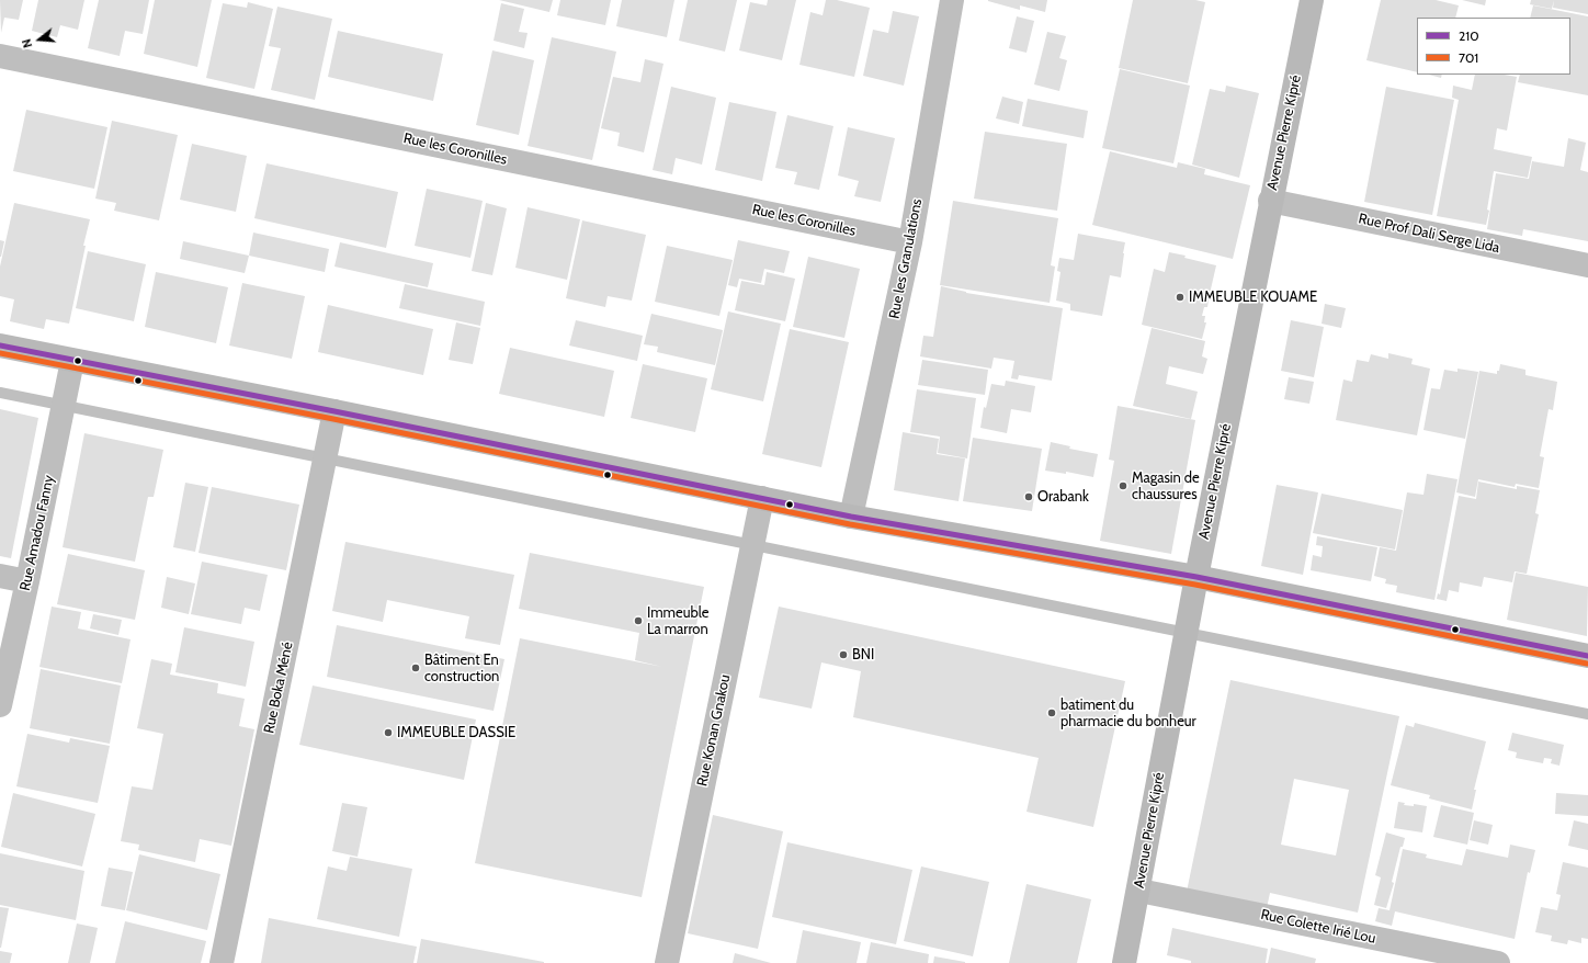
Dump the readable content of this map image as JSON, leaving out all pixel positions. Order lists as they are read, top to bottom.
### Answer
{
  "streets": {
    "main road": ["Avenue Pierre Kipré"],
    "street": [
      "Rue les Coronilles",
      "Rue Prof Dali Serge Lida",
      "Rue les Granulations",
      "Rue Amadou Fanny",
      "Rue Boka Méné",
      "Rue Konan Gnakou",
      "Rue Colette Irié Lou"
    ]
  },
  "crossings": [
    ["Avenue Pierre Kipré", "Rue Prof Dali Serge Lida"],
    ["Avenue Pierre Kipré", "Rue Colette Irié Lou"],
    ["Rue les Coronilles", "Rue les Granulations"]
  ],
  "places": [
    "IMMEUBLE KOUAME",
    "Magasin de chaussures",
    "Orabank",
    "Immeuble La marron",
    "BNI",
    "Bâtiment En construction",
    "batiment du pharmacie du bonheur",
    "IMMEUBLE DASSIE"
  ],
  "lines": ["transit line 210", "transit line 701"],
  "legend": ["210", "701"],
  "north": "left"
}
